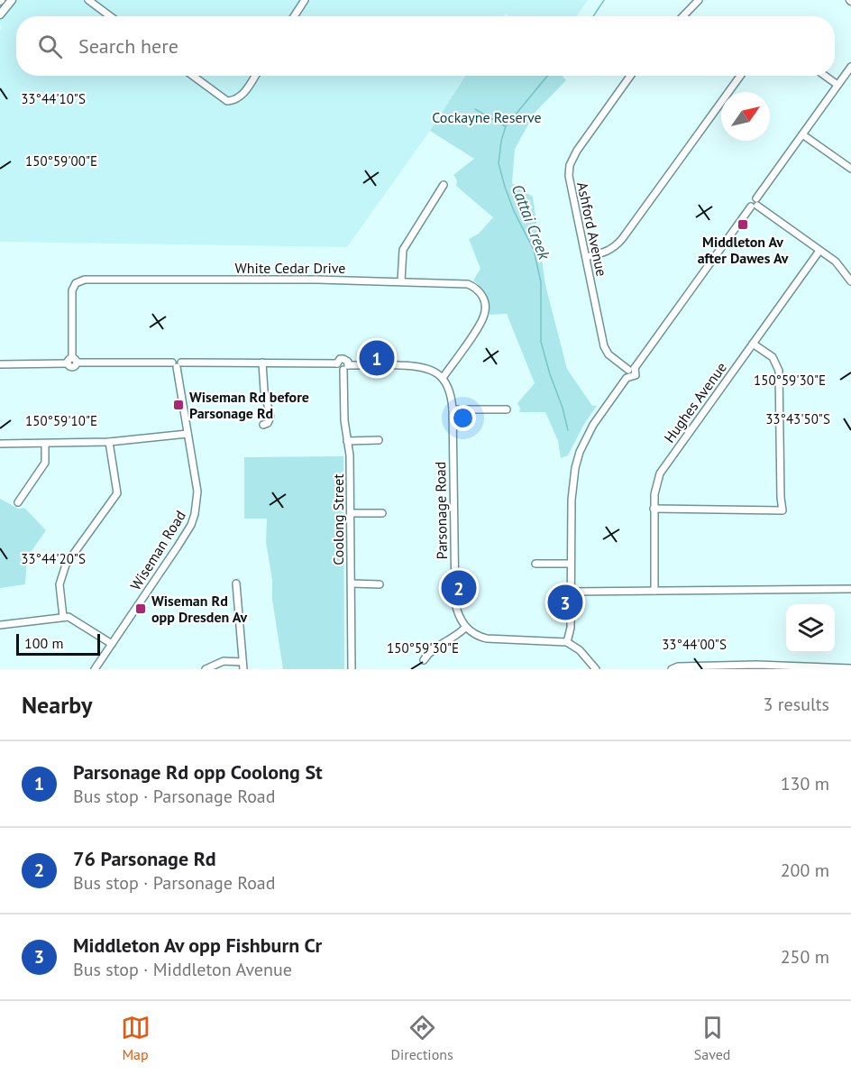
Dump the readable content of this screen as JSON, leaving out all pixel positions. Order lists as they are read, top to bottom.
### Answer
{
  "streets": {
    "street": [
      "Ashford Avenue",
      "White Cedar Drive",
      "Hughes Avenue",
      "Parsonage Road",
      "Coolong Street",
      "Wiseman Road"
    ]
  },
  "crossings": [
    ["White Cedar Drive", "Parsonage Road"]
  ],
  "water": ["Cattai Creek"],
  "parks": ["Cockayne Reserve"],
  "places": {
    "transit": ["Middleton Av after Dawes Av", "Wiseman Rd before Parsonage Rd", "Wiseman Rd opp Dresden Av"]
  },
  "scale_bar": "100 m",
  "north": "top right",
  "page": {
    "search": "Search here",
    "pins": ["1", "2", "3"],
    "scale": "100 m",
    "heading": ["Nearby", "3 results"],
    "list": [
      {
        "mark": "1",
        "name": "Parsonage Rd opp Coolong St",
        "note": "Bus stop · Parsonage Road",
        "value": "130 m"
      },
      {
        "mark": "2",
        "name": "76 Parsonage Rd",
        "note": "Bus stop · Parsonage Road",
        "value": "200 m"
      },
      {
        "mark": "3",
        "name": "Middleton Av opp Fishburn Cr",
        "note": "Bus stop · Middleton Avenue",
        "value": "250 m"
      }
    ],
    "nav": ["Map", "Directions", "Saved"]
  },
  "coordinates": [
    "33°44'10\"S",
    "150°59'00\"E",
    "150°59'30\"E",
    "33°43'50\"S",
    "150°59'10\"E",
    "33°44'20\"S",
    "33°44'00\"S"
  ]
}
